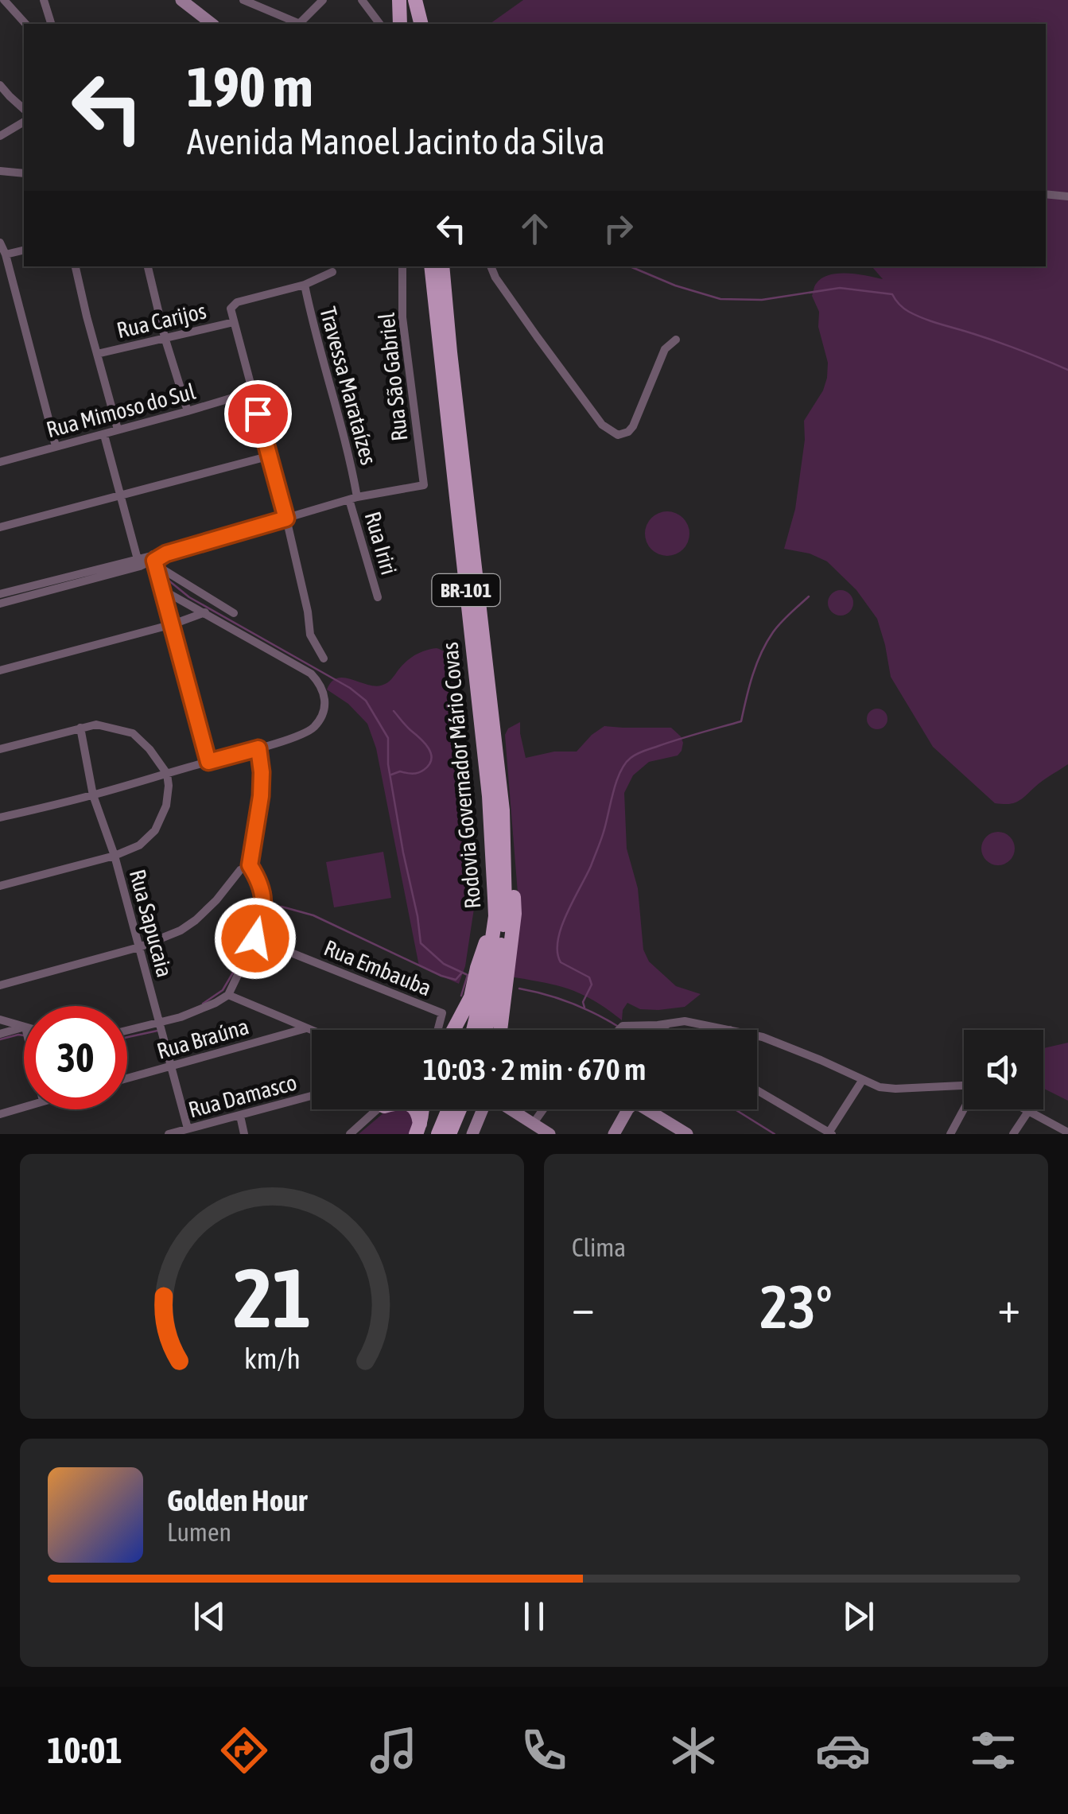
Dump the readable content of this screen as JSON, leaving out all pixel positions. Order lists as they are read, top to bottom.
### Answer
{
  "streets": {
    "main road": ["BR-101", "Rodovia Governador Mário Covas"],
    "street": [
      "Rua Carijos",
      "Rua São Gabriel",
      "Travessa Marataízes",
      "Rua Mimoso do Sul",
      "Rua Iriri",
      "Rua Sapucaia",
      "Rua Embauba",
      "Rua Braúna",
      "Rua Damasco"
    ]
  },
  "crossings": [
    ["Rua São Gabriel", "Travessa Marataízes"],
    ["Rua São Gabriel", "Rua Iriri"],
    ["Travessa Marataízes", "Rua Iriri"],
    ["Rua Sapucaia", "Rua Braúna"],
    ["Rua Sapucaia", "Rua Damasco"]
  ],
  "page": {
    "turn": ["190 m", "Avenida Manoel Jacinto da Silva"],
    "limit": "30",
    "trip": "10:03 · 2 min · 670 m",
    "tile": "Clima",
    "heat": ["−", "23°", "+"],
    "song": ["Golden Hour", "Lumen"],
    "tabs": "10:01",
    "gauge": ["21", "km/h"]
  }
}
